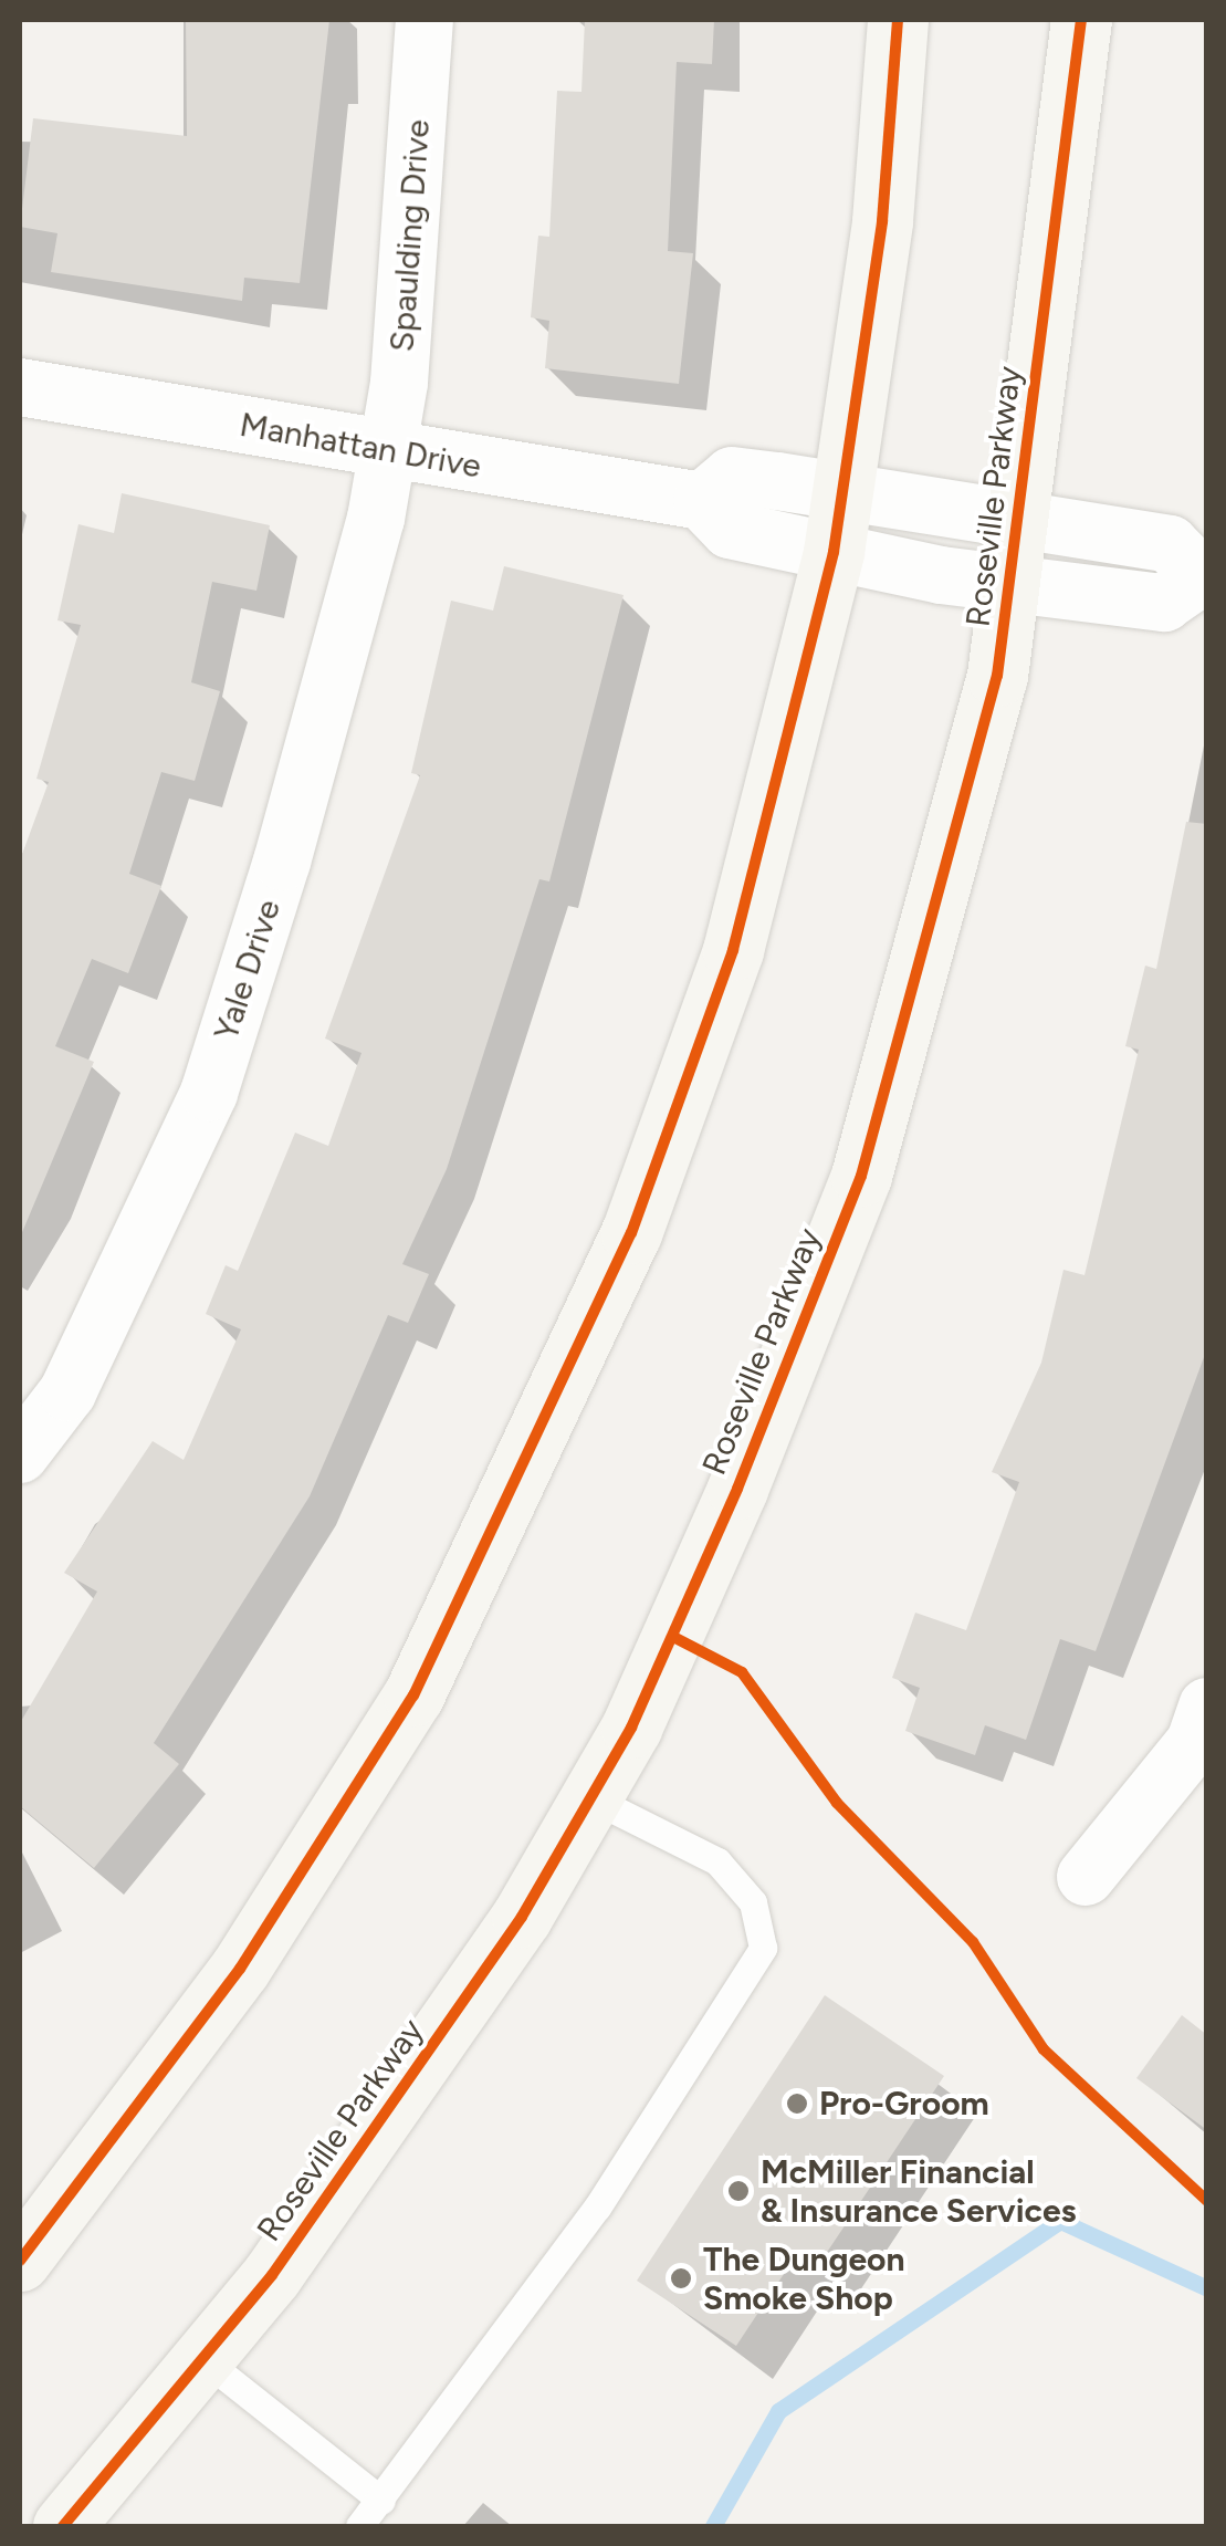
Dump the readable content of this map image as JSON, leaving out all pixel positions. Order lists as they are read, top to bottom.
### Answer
{
  "streets": {
    "main road": ["Roseville Parkway"],
    "street": ["Spaulding Drive", "Manhattan Drive", "Yale Drive"]
  },
  "crossings": [
    ["Spaulding Drive", "Manhattan Drive"],
    ["Spaulding Drive", "Yale Drive"],
    ["Manhattan Drive", "Roseville Parkway"],
    ["Manhattan Drive", "Yale Drive"]
  ],
  "places": ["Pro-Groom", "McMiller Financial & Insurance Services", "The Dungeon Smoke Shop"]
}
